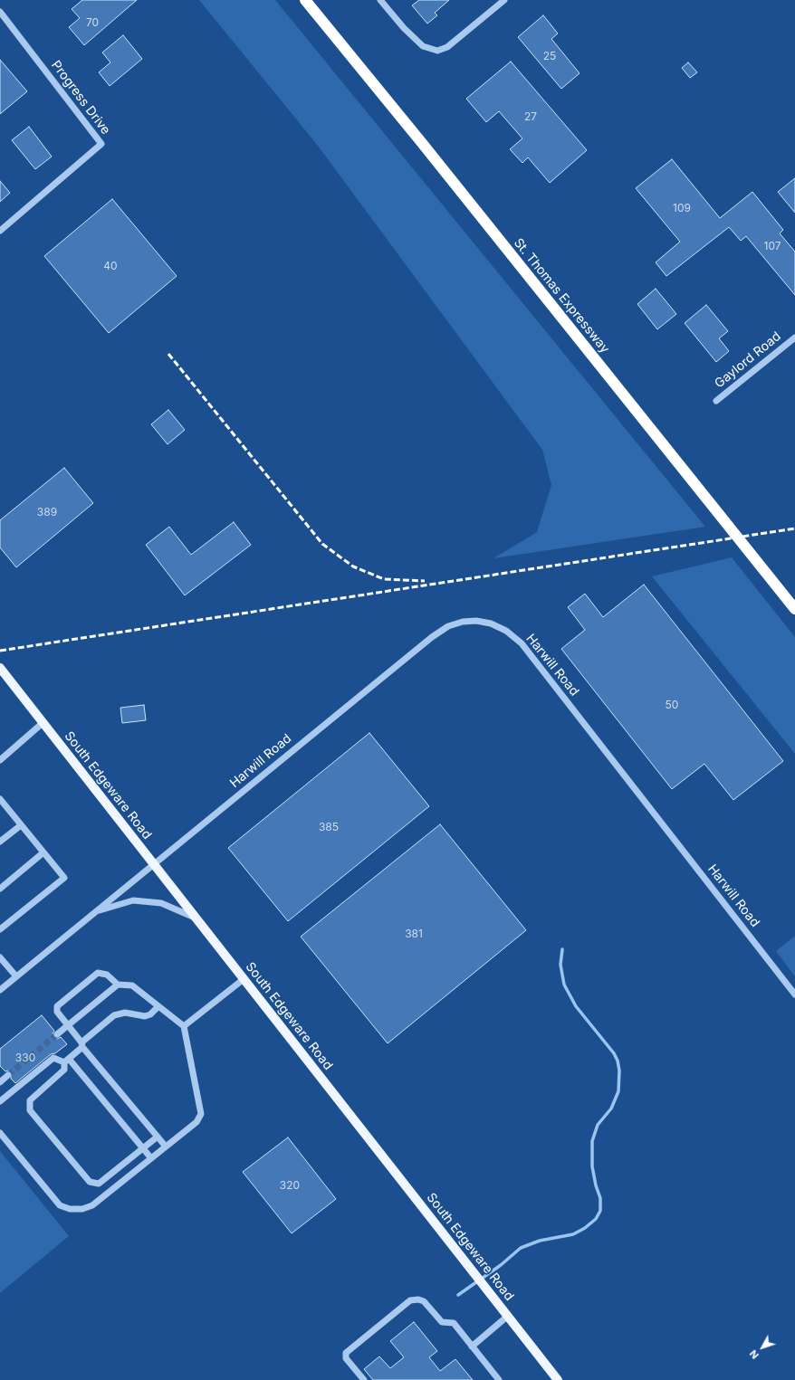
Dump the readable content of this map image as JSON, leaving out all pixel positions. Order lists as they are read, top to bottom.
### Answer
{
  "streets": {
    "highway": ["St. Thomas Expressway"],
    "main road": ["South Edgeware Road"],
    "street": ["Progress Drive", "Gaylord Road", "Harwill Road"]
  },
  "crossings": [
    ["Harwill Road", "South Edgeware Road"]
  ],
  "house_numbers": [
    "70",
    "25",
    "27",
    "109",
    "107",
    "40",
    "389",
    "50",
    "385",
    "381",
    "330",
    "320"
  ],
  "north": "bottom left"
}
